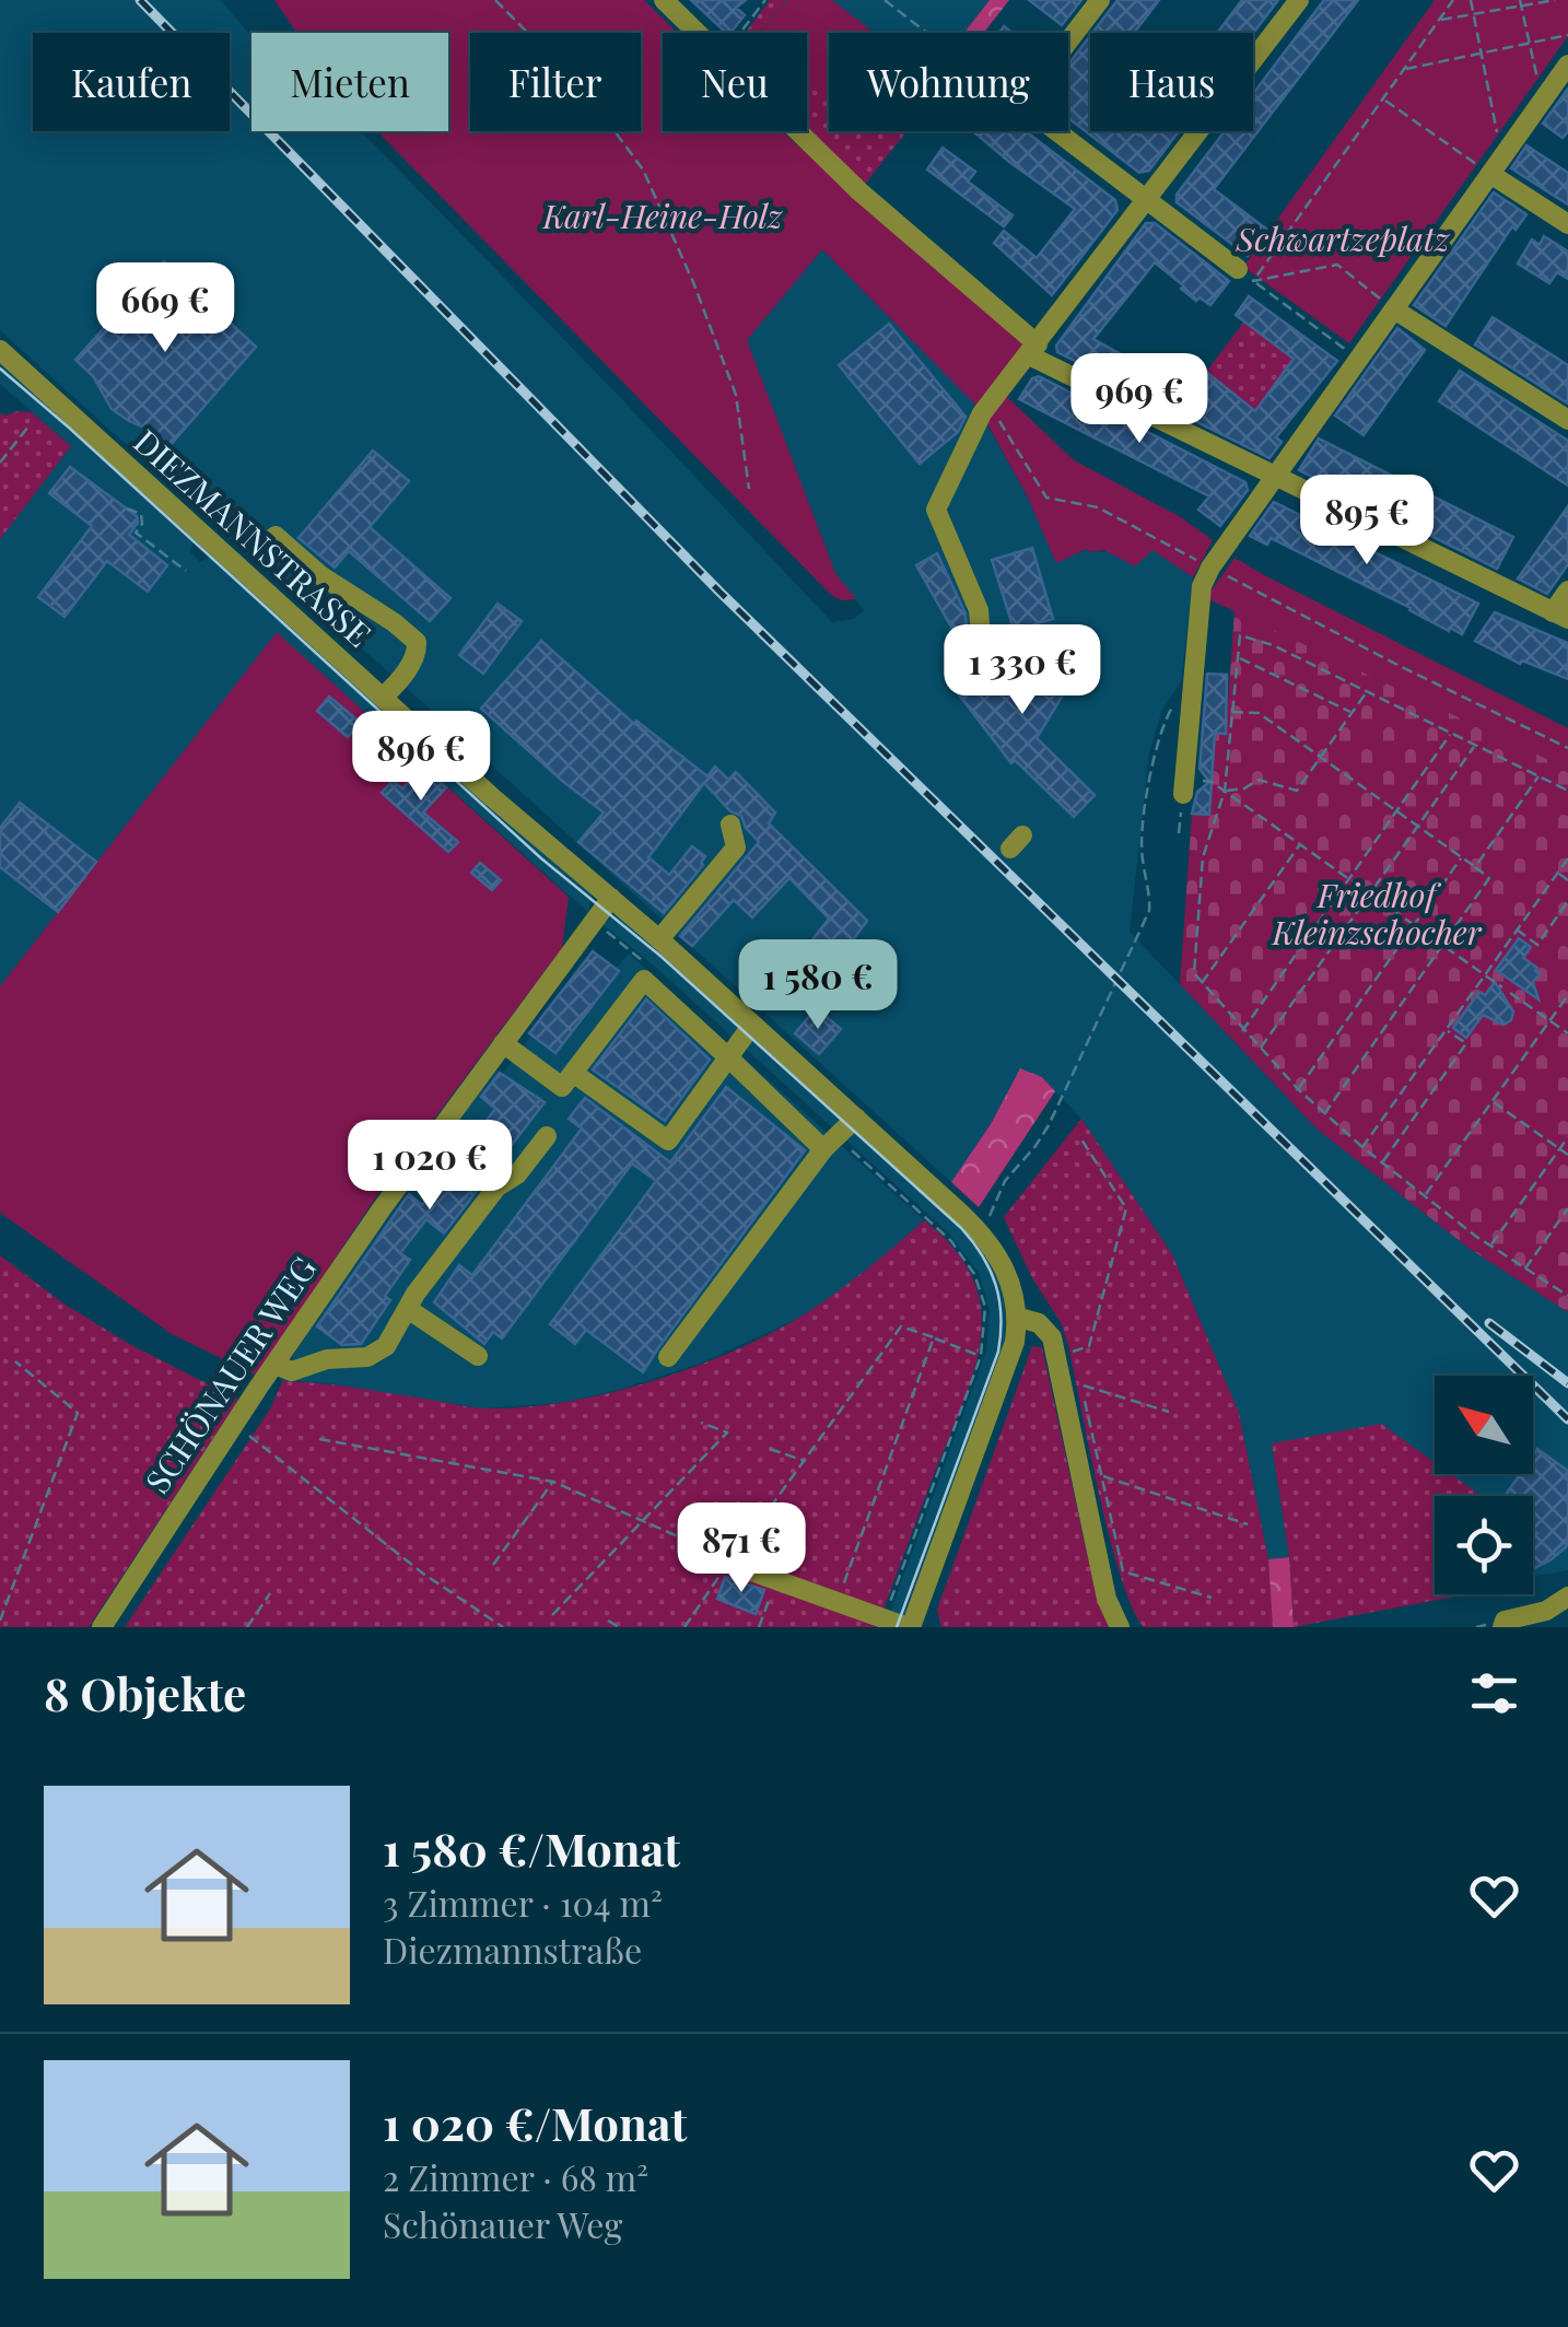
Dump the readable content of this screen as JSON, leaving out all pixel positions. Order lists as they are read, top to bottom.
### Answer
{
  "streets": {
    "street": ["DIEZMANNSTRASSE", "SCHÖNAUER WEG"]
  },
  "crossings": [
    ["DIEZMANNSTRASSE", "SCHÖNAUER WEG"]
  ],
  "parks": ["Karl-Heine-Holz", "Schwartzeplatz", "Friedhof Kleinzschocher"],
  "north": "top left",
  "page": {
    "chip": [
      "Kaufen",
      "Mieten",
      "Filter",
      "Neu",
      "Wohnung",
      "Haus"
    ],
    "price": [
      "669 €",
      "969 €",
      "895 €",
      "1 330 €",
      "896 €",
      "1 580 €",
      "1 020 €",
      "871 €"
    ],
    "heading": "8 Objekte",
    "list": [
      {
        "name": "1 580 €/Monat",
        "note": "3 Zimmer · 104 m² · Diezmannstraße"
      },
      {
        "name": "1 020 €/Monat",
        "note": "2 Zimmer · 68 m² · Schönauer Weg"
      }
    ]
  }
}
